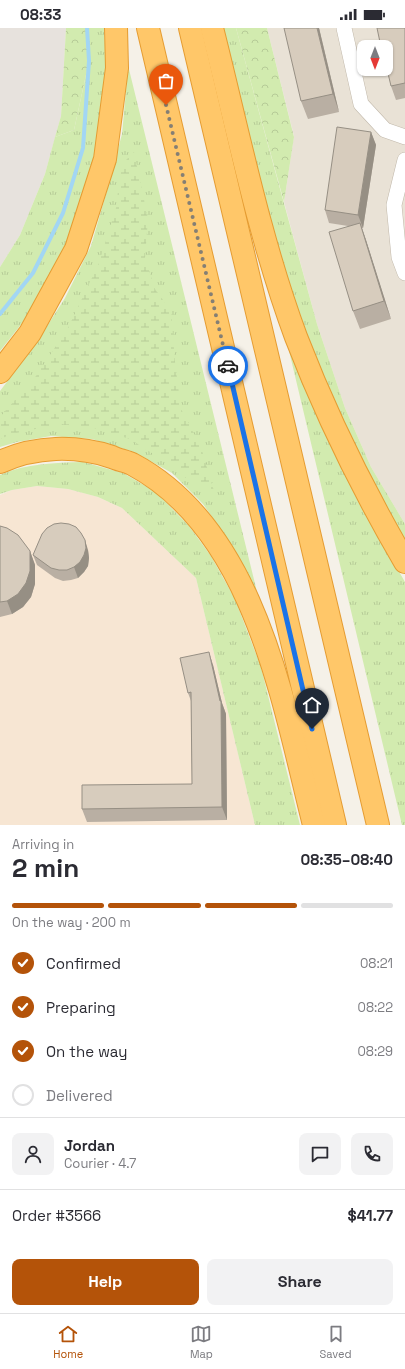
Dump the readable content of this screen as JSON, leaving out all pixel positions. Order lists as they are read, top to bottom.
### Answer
{
  "north": "bottom",
  "page": {
    "status": "08:33",
    "heading": ["2 min", "Arriving in", "08:35–08:40"],
    "panel": [
      "Jordan",
      "Courier · 4.7",
      "Order #3566",
      "$41.77"
    ],
    "bar": "On the way · 200 m",
    "list": [
      ["Confirmed", "08:21"],
      ["Preparing", "08:22"],
      ["On the way", "08:29"],
      "Delivered"
    ],
    "buttons": ["Help", "Share"],
    "tabs": ["Home", "Map", "Saved"]
  }
}
